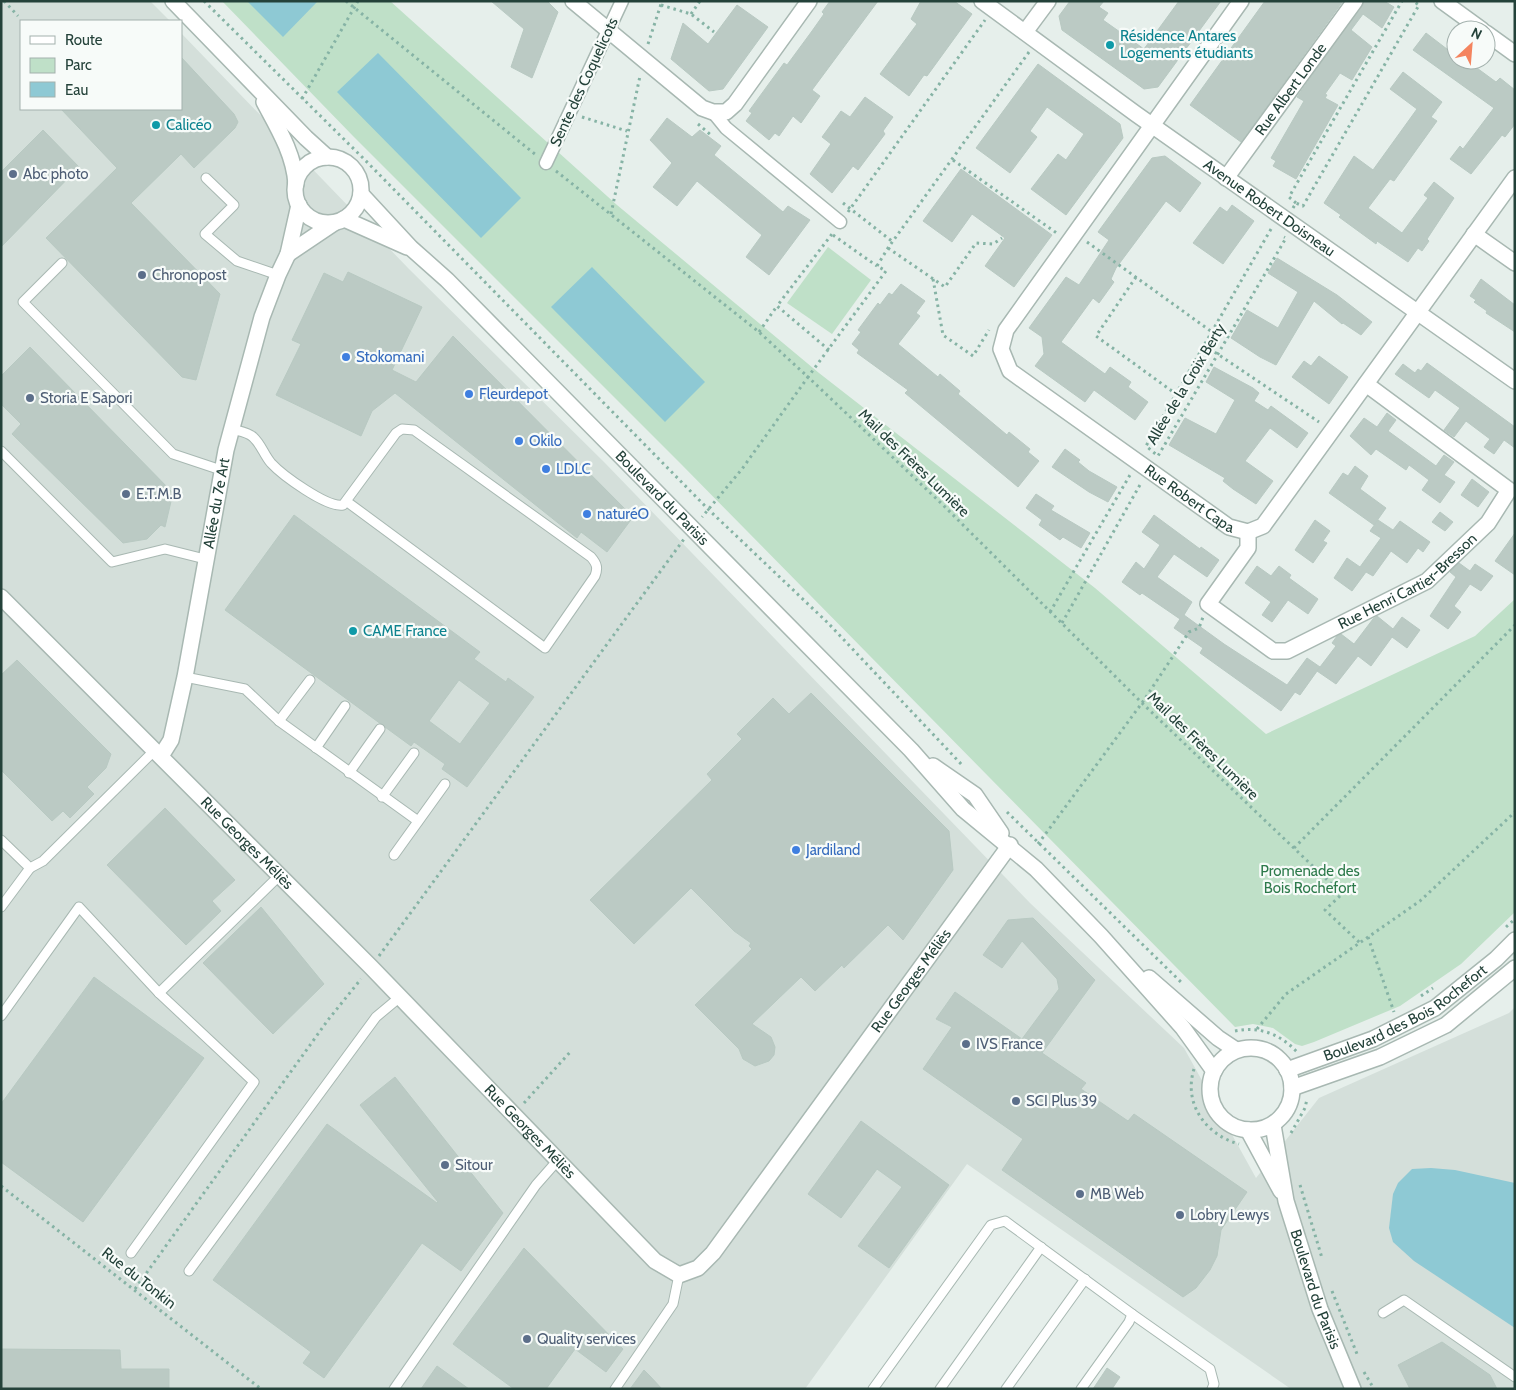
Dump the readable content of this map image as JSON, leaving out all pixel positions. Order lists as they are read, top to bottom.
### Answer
{
  "streets": {
    "street": [
      "Sente des Coquelicots",
      "Rue Albert Londe",
      "Avenue Robert Doisneau",
      "Rue Robert Capa",
      "Boulevard du Parisis",
      "Allée du 7e Art",
      "Rue Henri Cartier-Bresson",
      "Rue Georges Méliès",
      "Boulevard des Bois Rochefort"
    ],
    "path": ["Allée de la Croix Berty", "Mail des Frères Lumière", "Rue du Tonkin"]
  },
  "crossings": [
    ["Sente des Coquelicots", "Mail des Frères Lumière"],
    ["Rue Albert Londe", "Avenue Robert Doisneau"],
    ["Avenue Robert Doisneau", "Rue Robert Capa"],
    ["Allée de la Croix Berty", "Rue Robert Capa"],
    ["Rue Robert Capa", "Rue Henri Cartier-Bresson"],
    ["Boulevard du Parisis", "Allée du 7e Art"],
    ["Boulevard du Parisis", "Rue Georges Méliès"],
    ["Boulevard du Parisis", "Boulevard des Bois Rochefort"],
    ["Allée du 7e Art", "Rue Georges Méliès"]
  ],
  "parks": ["Promenade des Bois Rochefort"],
  "places": [
    "Résidence Antares Logements étudiants",
    "Calicéo",
    "Abc photo",
    "Chronopost",
    "Stokomani",
    "Fleurdepot",
    "Storia E Sapori",
    "Okilo",
    "LDLC",
    "E.T.M.B",
    "naturéO",
    "CAME France",
    "Jardiland",
    "IVS France",
    "SCI Plus 39",
    "Sitour",
    "MB Web",
    "Lobry Lewys",
    "Quality services"
  ],
  "legend": ["Route", "Parc", "Eau"],
  "north": "top right"
}
